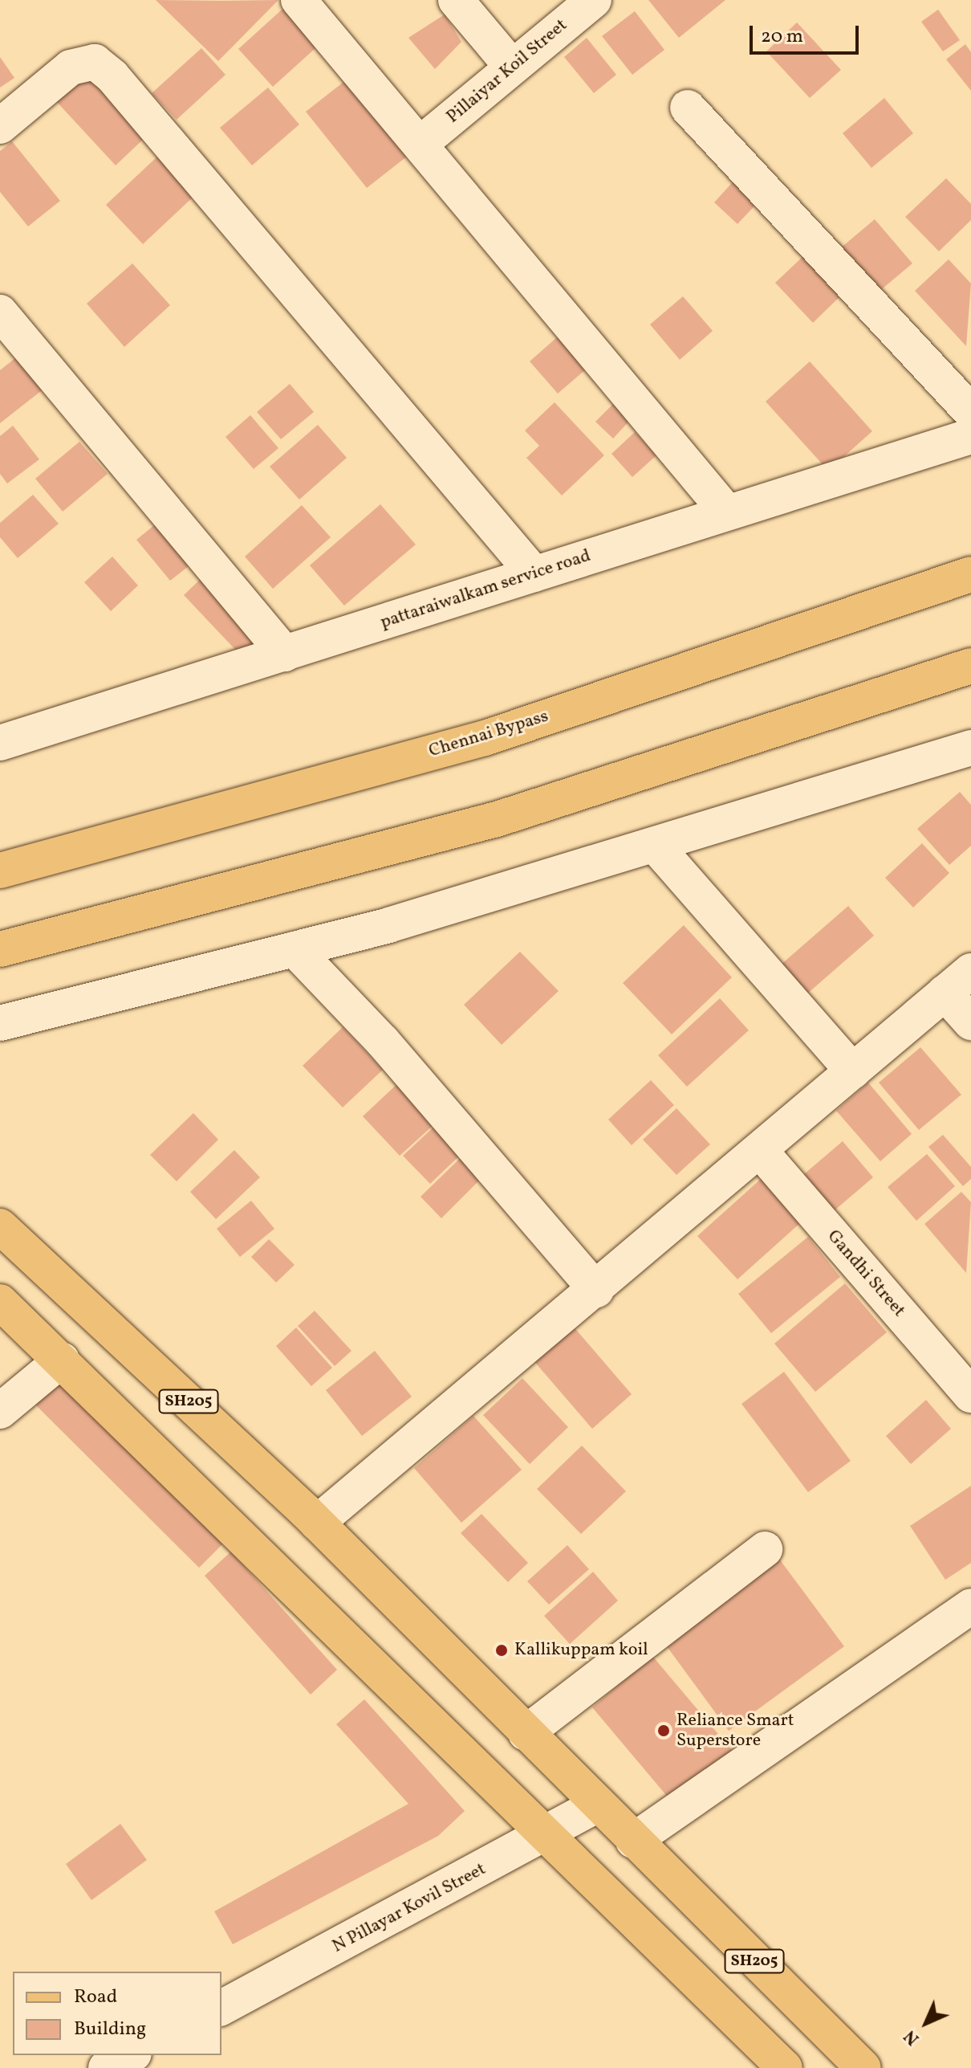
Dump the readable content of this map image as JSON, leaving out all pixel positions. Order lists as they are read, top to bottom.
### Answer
{
  "streets": {
    "main road": ["Chennai Bypass", "SH205"],
    "street": [
      "Pillaiyar Koil Street",
      "pattaraiwalkam service road",
      "Gandhi Street",
      "N Pillayar Kovil Street"
    ]
  },
  "crossings": [
    ["SH205", "N Pillayar Kovil Street"]
  ],
  "places": ["Kallikuppam koil", "Reliance Smart Superstore"],
  "legend": ["Road", "Building"],
  "scale_bar": "20 m",
  "north": "bottom left"
}
